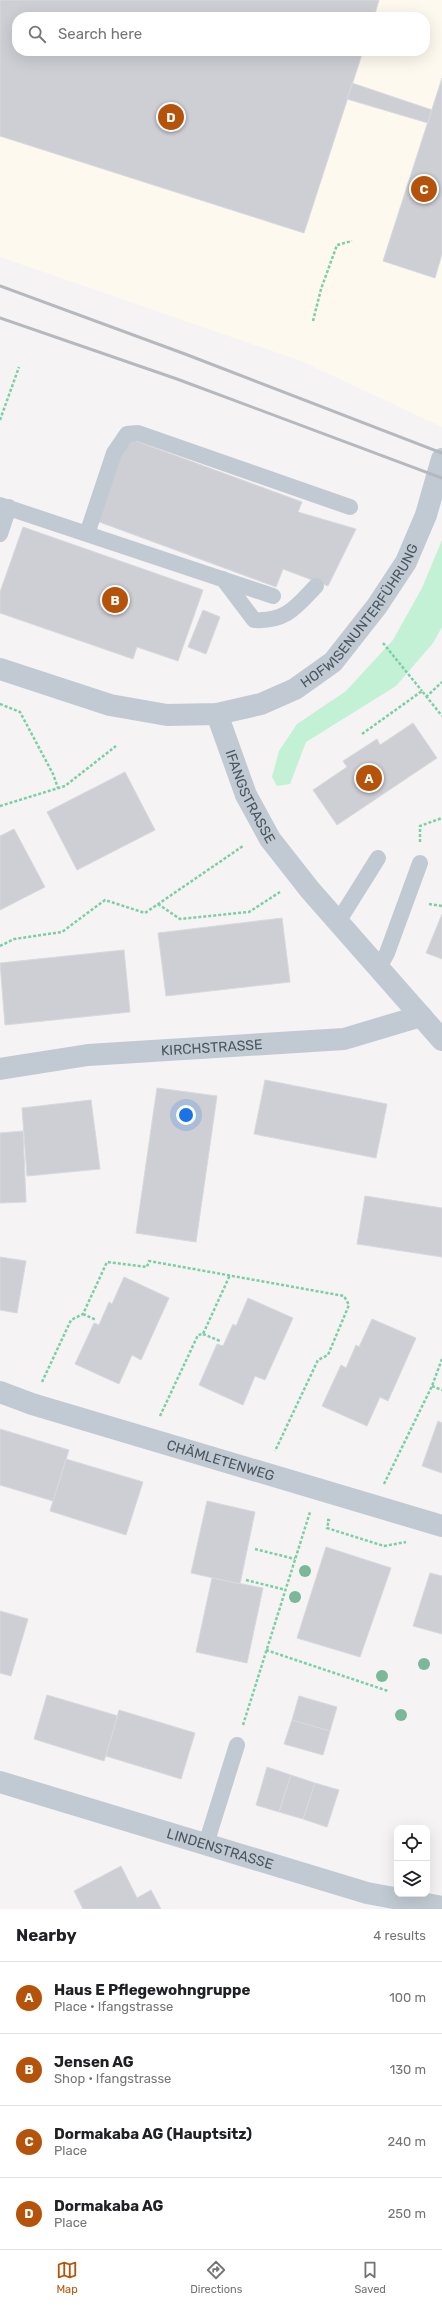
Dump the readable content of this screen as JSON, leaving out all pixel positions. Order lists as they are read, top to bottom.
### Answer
{
  "streets": {
    "street": [
      "HOFWISENUNTERFÜHRUNG",
      "IFANGSTRASSE",
      "KIRCHSTRASSE",
      "CHÄMLETENWEG",
      "LINDENSTRASSE"
    ]
  },
  "crossings": [
    ["HOFWISENUNTERFÜHRUNG", "IFANGSTRASSE"],
    ["IFANGSTRASSE", "KIRCHSTRASSE"]
  ],
  "page": {
    "search": "Search here",
    "pins": [
      "D",
      "C",
      "B",
      "A"
    ],
    "heading": ["Nearby", "4 results"],
    "list": [
      {
        "mark": "A",
        "name": "Haus E Pflegewohngruppe",
        "note": "Place · Ifangstrasse",
        "value": "100 m"
      },
      {
        "mark": "B",
        "name": "Jensen AG",
        "note": "Shop · Ifangstrasse",
        "value": "130 m"
      },
      {
        "mark": "C",
        "name": "Dormakaba AG (Hauptsitz)",
        "note": "Place",
        "value": "240 m"
      },
      {
        "mark": "D",
        "name": "Dormakaba AG",
        "note": "Place",
        "value": "250 m"
      }
    ],
    "nav": ["Map", "Directions", "Saved"]
  }
}
